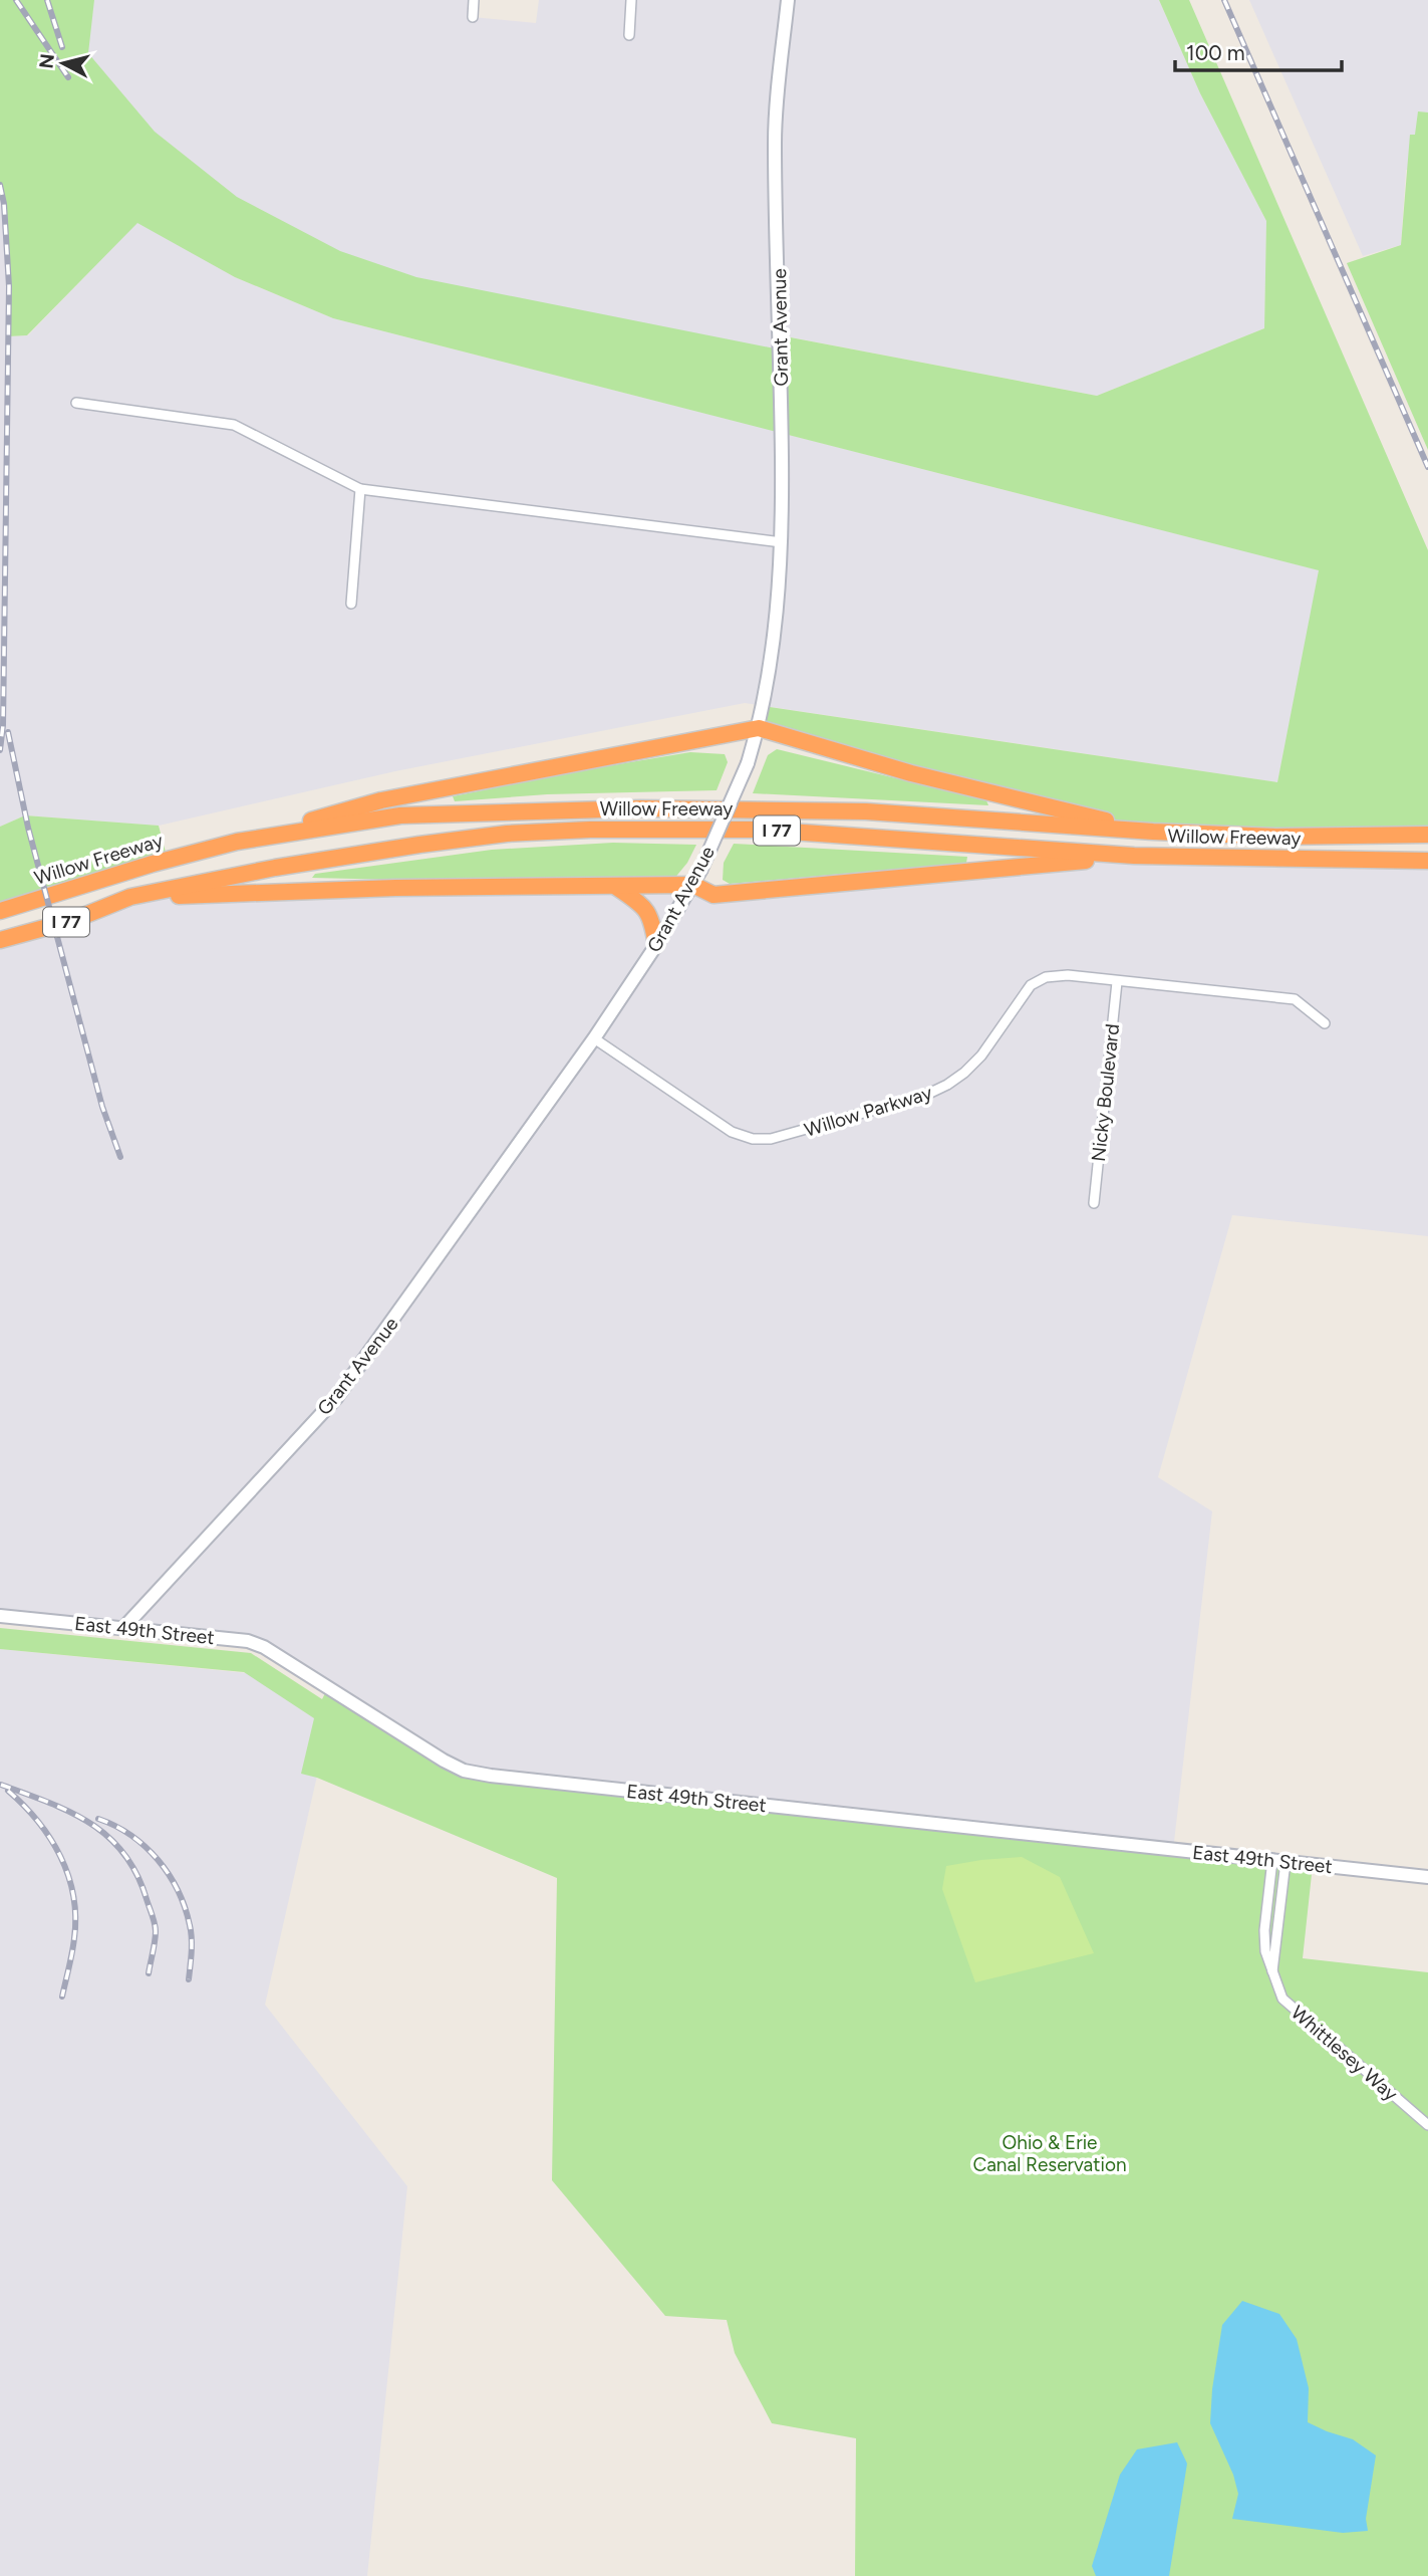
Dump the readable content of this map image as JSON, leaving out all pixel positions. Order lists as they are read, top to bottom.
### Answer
{
  "streets": {
    "highway": ["Willow Freeway", "I 77"],
    "street": [
      "Grant Avenue",
      "Nicky Boulevard",
      "Willow Parkway",
      "East 49th Street",
      "Whittlesey Way"
    ]
  },
  "crossings": [
    ["Grant Avenue", "Willow Parkway"],
    ["Grant Avenue", "East 49th Street"],
    ["Nicky Boulevard", "Willow Parkway"],
    ["East 49th Street", "Whittlesey Way"]
  ],
  "parks": ["Ohio & Erie Canal Reservation"],
  "scale_bar": "100 m",
  "north": "left"
}
